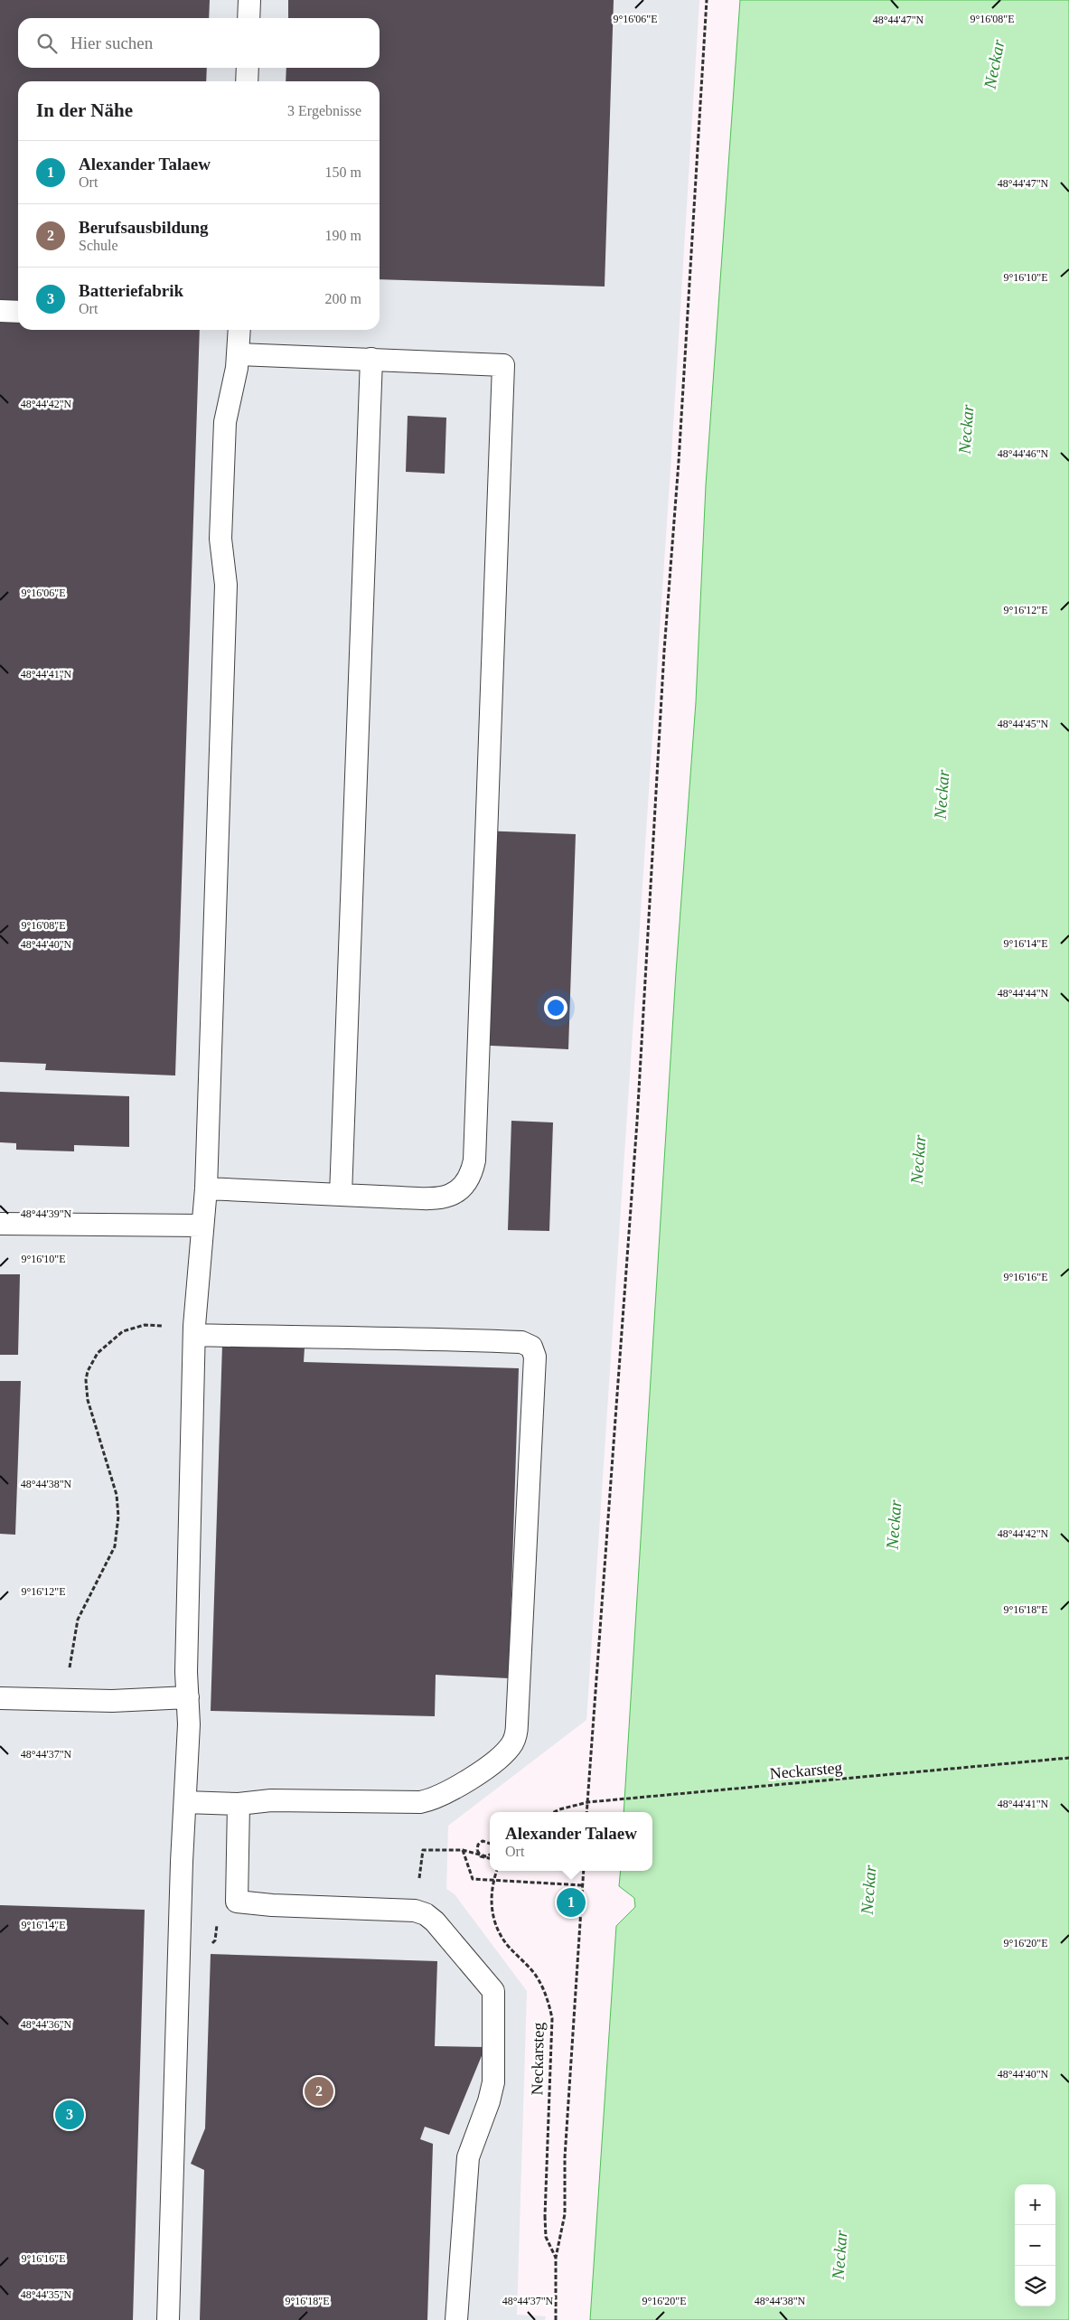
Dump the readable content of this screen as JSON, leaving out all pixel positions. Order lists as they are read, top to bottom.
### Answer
{
  "streets": {
    "path": ["Neckarsteg"]
  },
  "water": ["Neckar"],
  "page": {
    "search": "Hier suchen",
    "heading": ["In der Nähe", "3 Ergebnisse"],
    "list": [
      {
        "mark": "1",
        "name": "Alexander Talaew",
        "note": "Ort",
        "value": "150 m"
      },
      {
        "mark": "2",
        "name": "Berufsausbildung",
        "note": "Schule",
        "value": "190 m"
      },
      {
        "mark": "3",
        "name": "Batteriefabrik",
        "note": "Ort",
        "value": "200 m"
      }
    ],
    "popup": ["Alexander Talaew", "Ort"],
    "pins": ["1", "2", "3"],
    "map_buttons": ["+", "−"]
  },
  "coordinates": [
    "9°16'06\"E",
    "9°16'08\"E",
    "48°44'47\"N",
    "9°16'10\"E",
    "48°44'42\"N",
    "48°44'46\"N",
    "9°16'12\"E",
    "48°44'41\"N",
    "48°44'45\"N",
    "9°16'14\"E",
    "48°44'40\"N",
    "48°44'44\"N",
    "48°44'39\"N",
    "9°16'16\"E",
    "48°44'38\"N",
    "9°16'18\"E",
    "48°44'37\"N",
    "9°16'20\"E",
    "48°44'36\"N",
    "48°44'35\"N"
  ]
}
